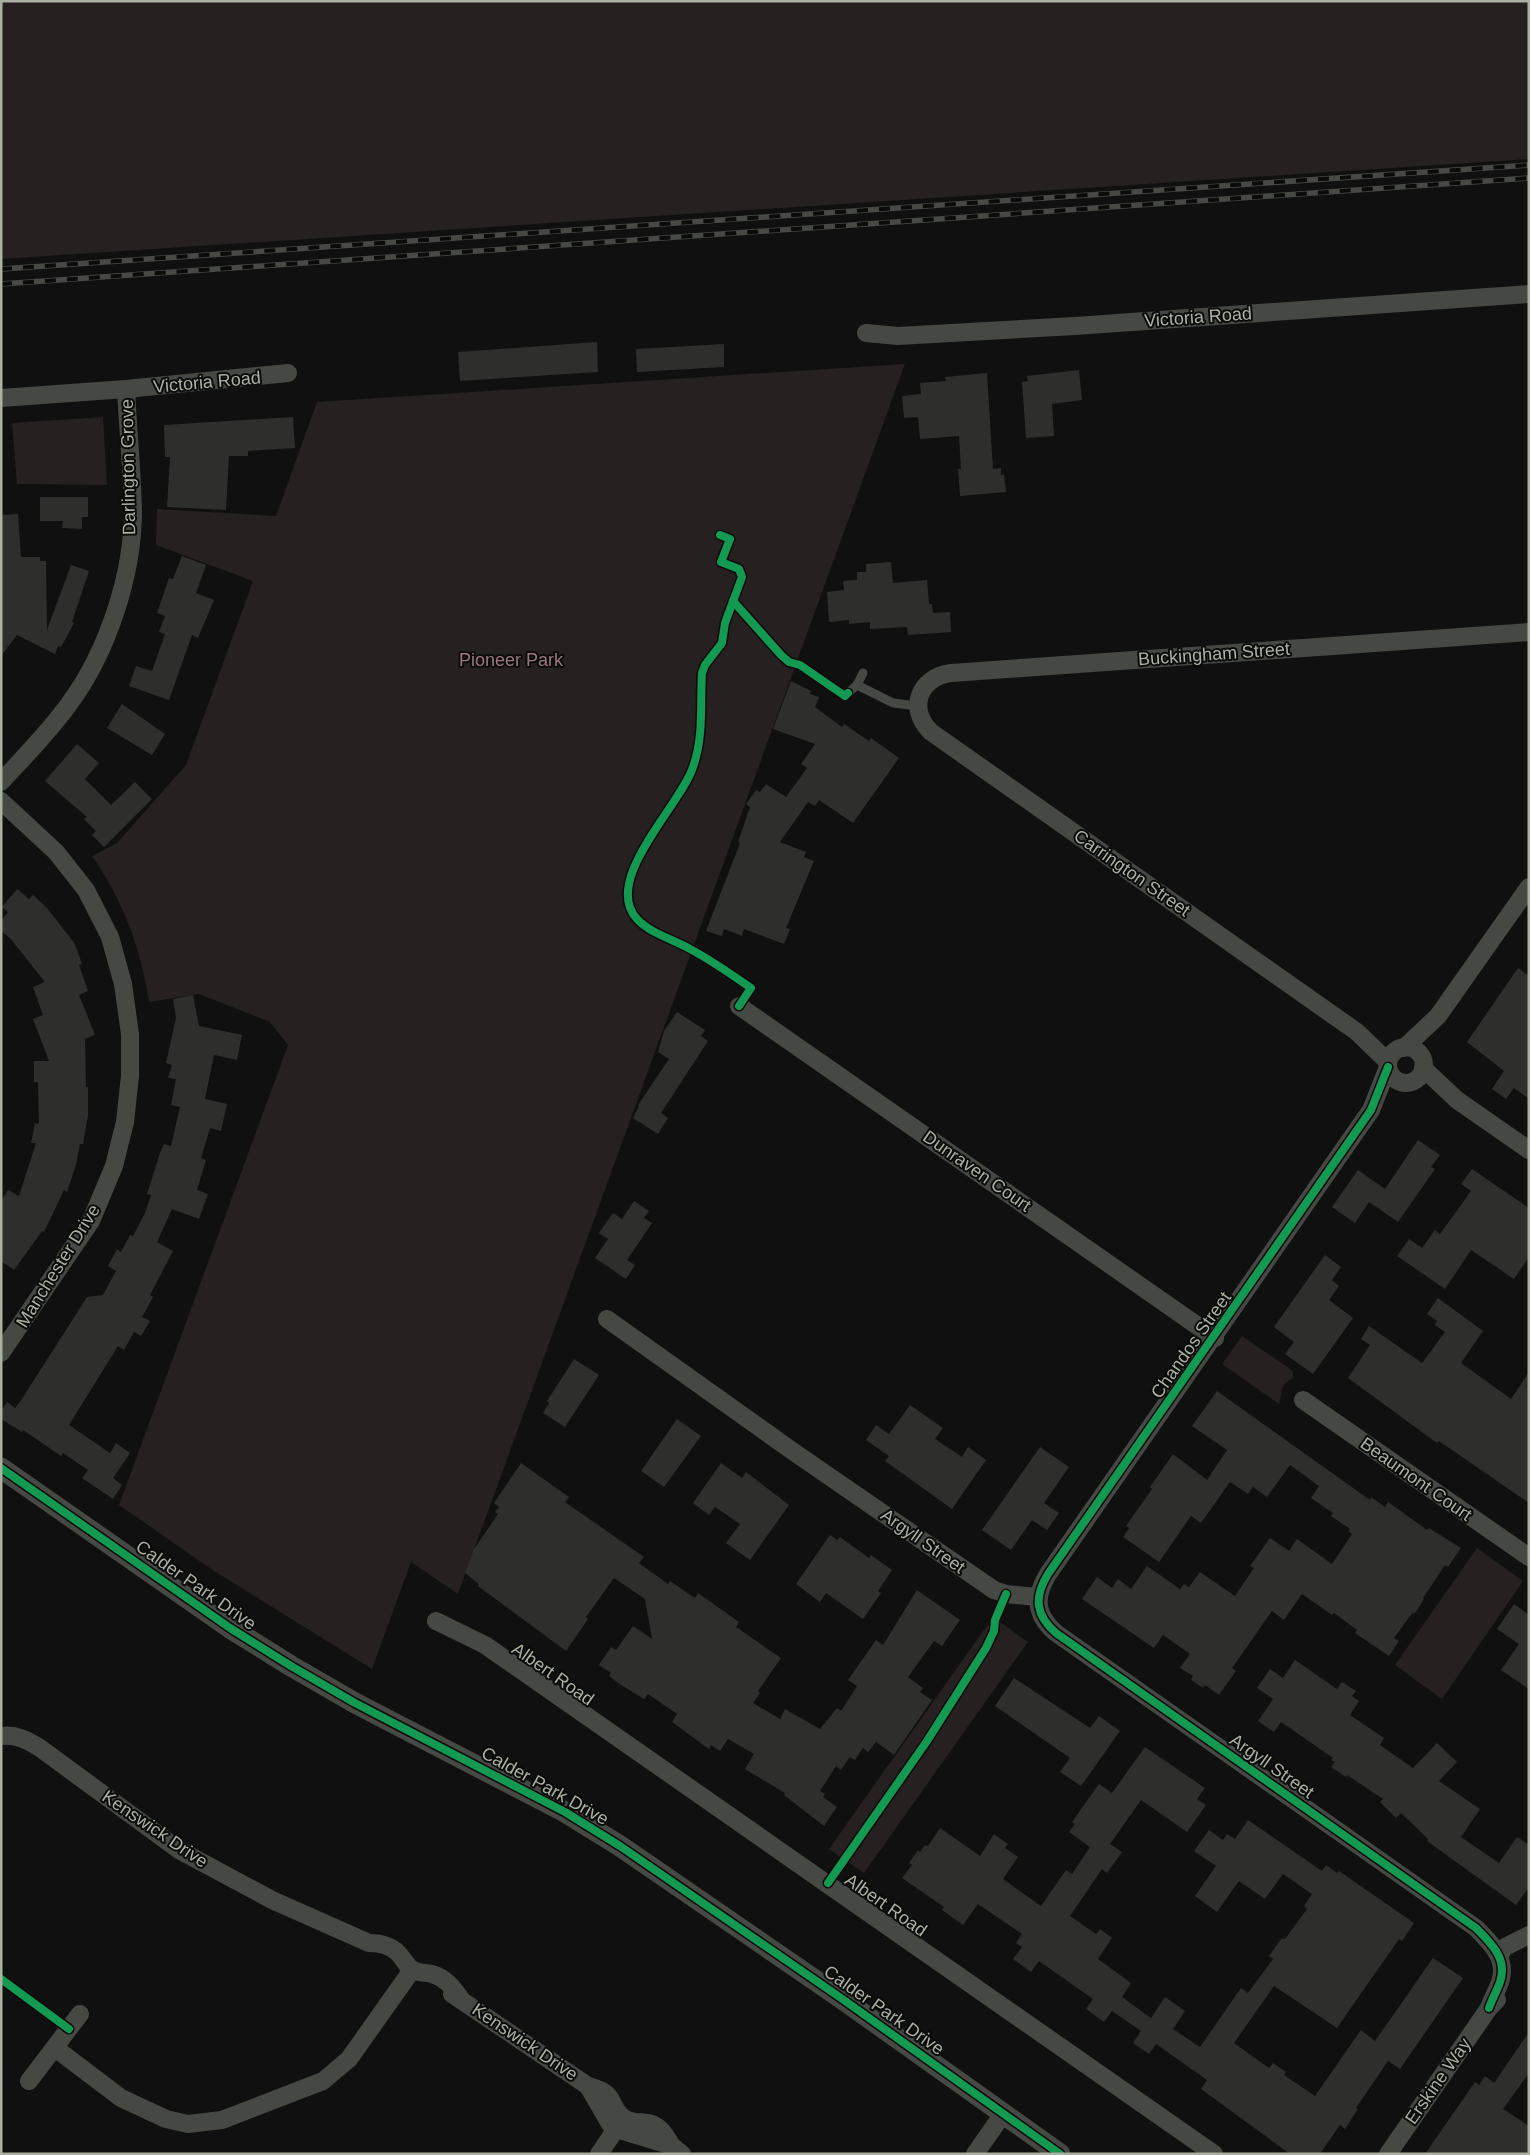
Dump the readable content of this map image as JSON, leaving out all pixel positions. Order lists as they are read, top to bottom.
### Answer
{
  "streets": {
    "street": [
      "Victoria Road",
      "Darlington Grove",
      "Buckingham Street",
      "Carrington Street",
      "Dunraven Court",
      "Manchester Drive",
      "Chandos Street",
      "Beaumont Court",
      "Argyll Street",
      "Calder Park Drive",
      "Albert Road",
      "Kenswick Drive",
      "Erskine Way"
    ]
  },
  "crossings": [
    ["Victoria Road", "Darlington Grove"],
    ["Buckingham Street", "Carrington Street"],
    ["Dunraven Court", "Chandos Street"],
    ["Chandos Street", "Argyll Street"],
    ["Argyll Street", "Erskine Way"]
  ],
  "parks": ["Pioneer Park"]
}
